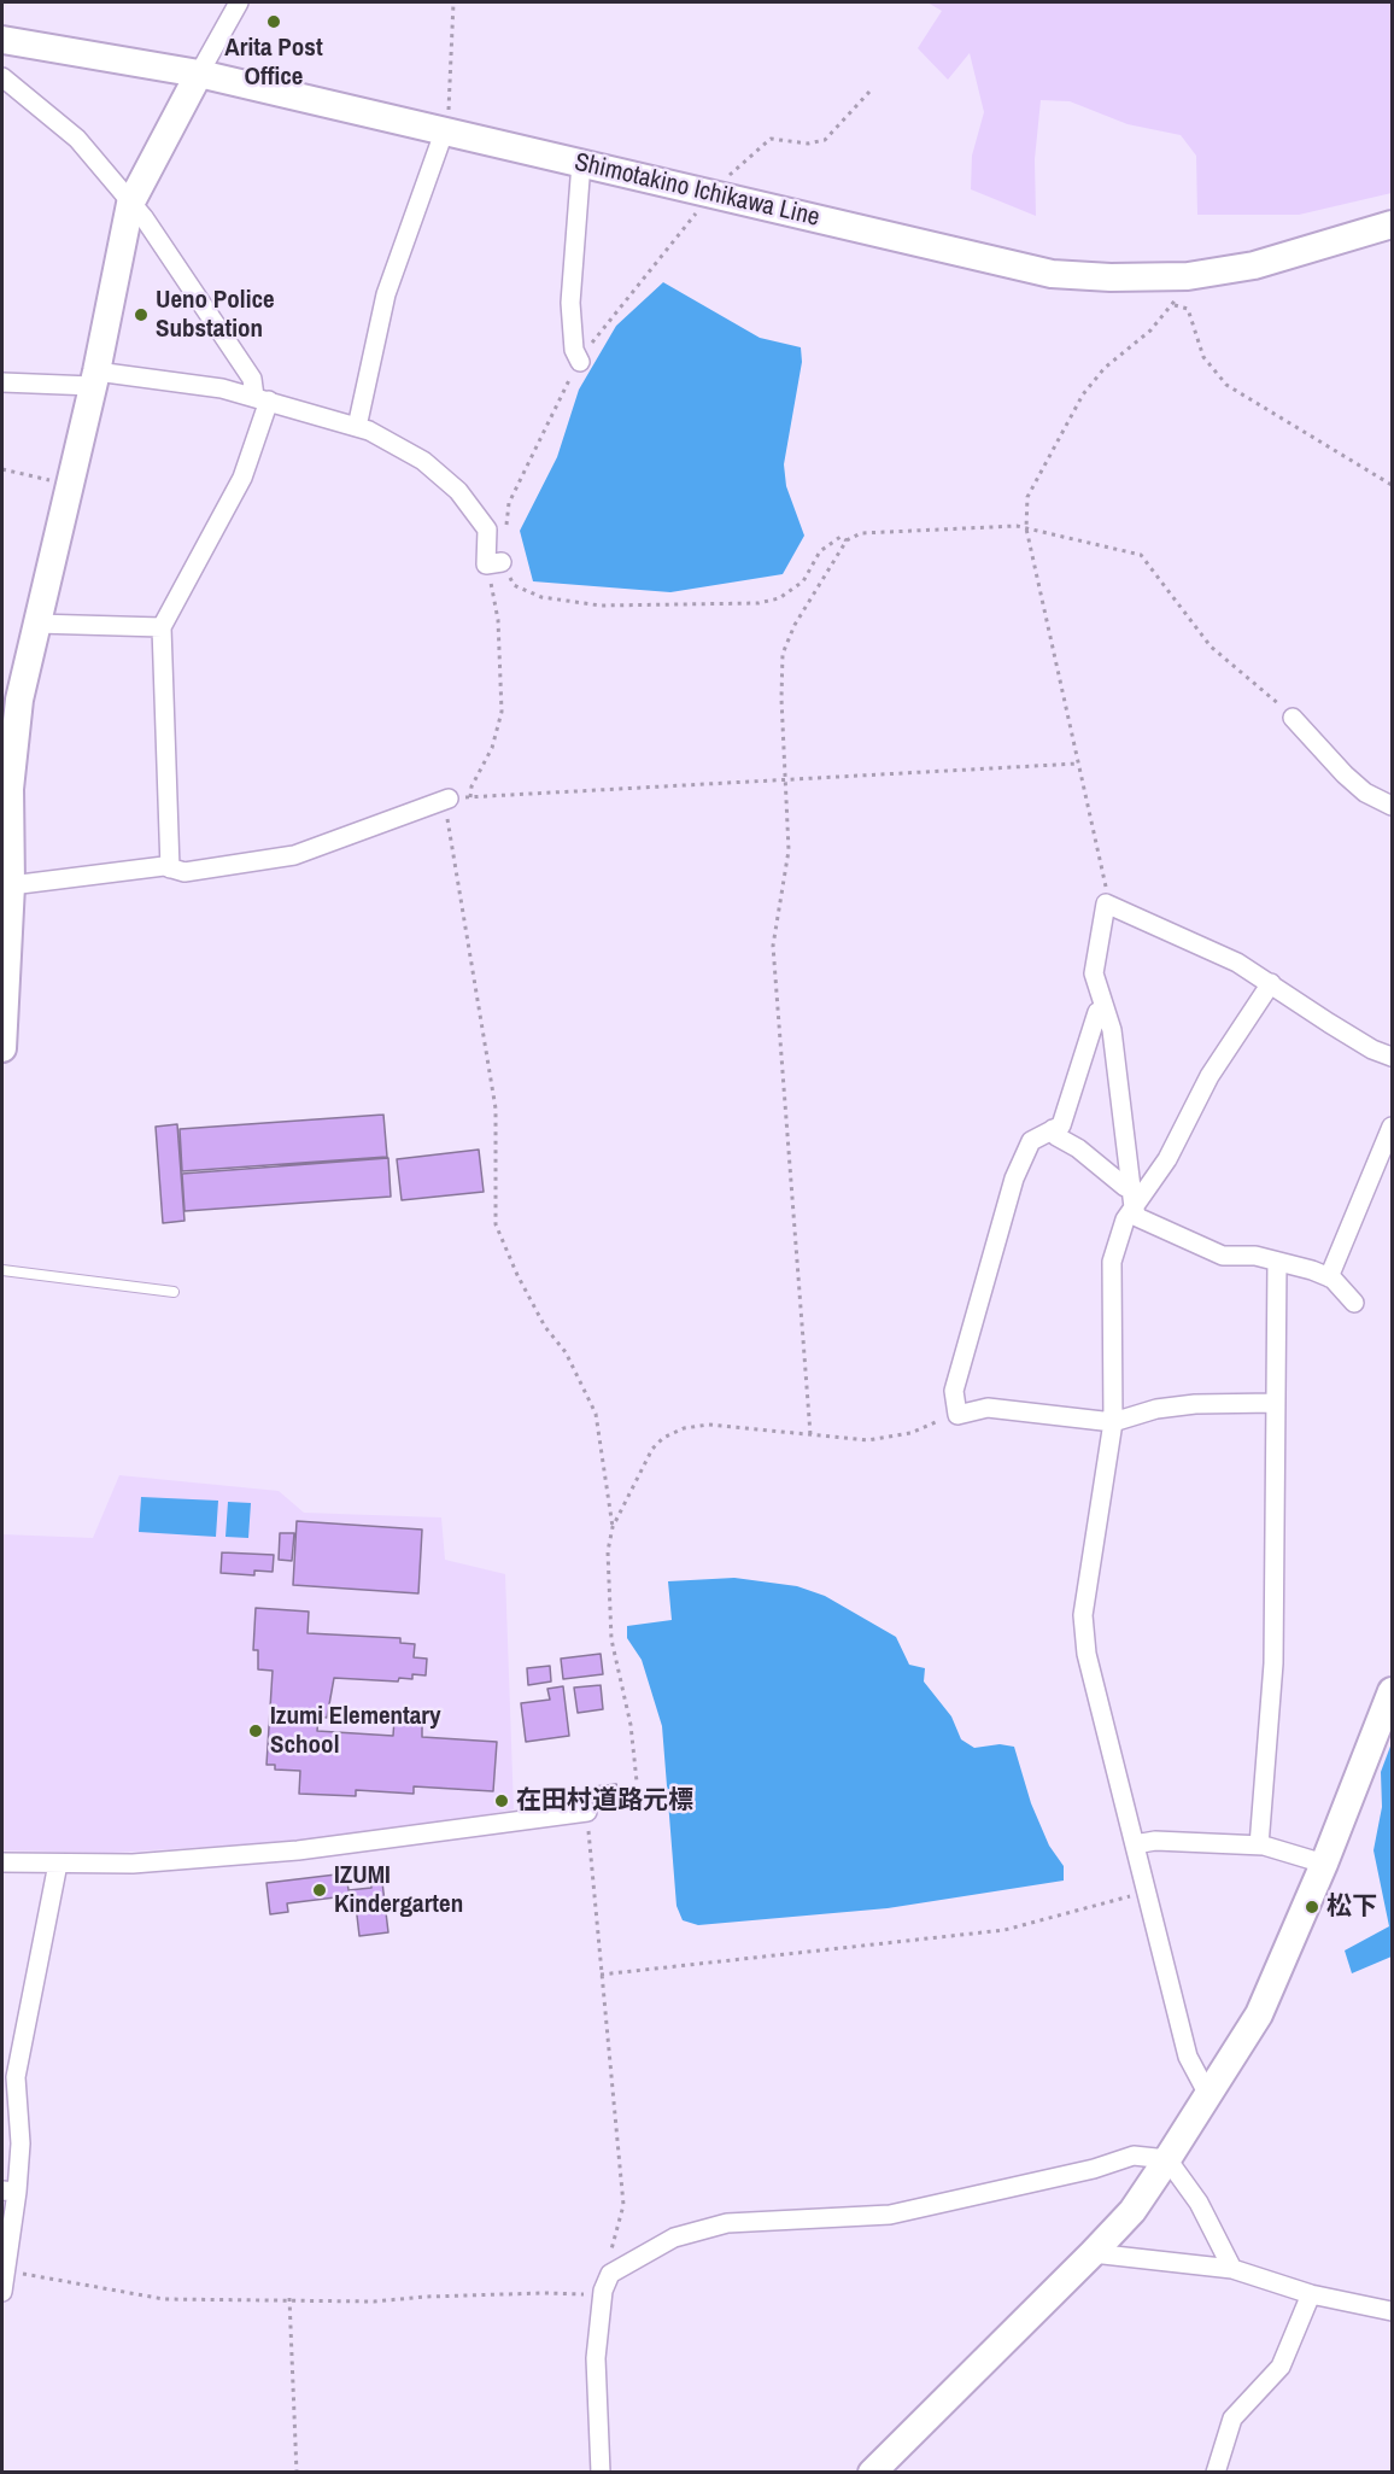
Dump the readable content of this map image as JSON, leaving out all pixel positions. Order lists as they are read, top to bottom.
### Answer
{
  "streets": {
    "street": ["Shimotakino Ichikawa Line"]
  },
  "places": [
    "Arita Post Office",
    "Ueno Police Substation",
    "Izumi Elementary School",
    "在田村道路元標",
    "IZUMI Kindergarten",
    "松下"
  ]
}
